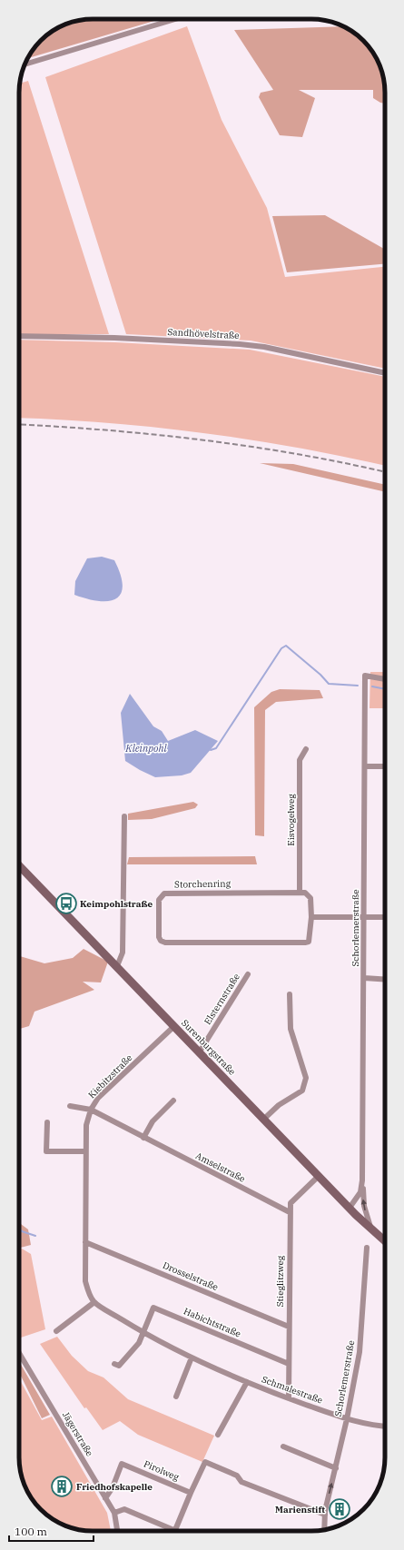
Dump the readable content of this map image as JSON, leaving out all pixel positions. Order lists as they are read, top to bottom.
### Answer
{
  "streets": {
    "street": [
      "Sandhövelstraße",
      "Eisvogelweg",
      "Storchenring",
      "Schorlemerstraße",
      "Elsternstraße",
      "Surenburgstraße",
      "Kiebitzstraße",
      "Amselstraße",
      "Drosselstraße",
      "Stieglitzweg",
      "Habichtstraße",
      "Schmalestraße",
      "Jägerstraße",
      "Pirolweg"
    ]
  },
  "crossings": [
    ["Eisvogelweg", "Storchenring"],
    ["Schorlemerstraße", "Surenburgstraße"],
    ["Schorlemerstraße", "Schmalestraße"],
    ["Elsternstraße", "Surenburgstraße"],
    ["Surenburgstraße", "Kiebitzstraße"],
    ["Surenburgstraße", "Stieglitzweg"],
    ["Kiebitzstraße", "Amselstraße"],
    ["Kiebitzstraße", "Drosselstraße"],
    ["Amselstraße", "Stieglitzweg"],
    ["Drosselstraße", "Stieglitzweg"],
    ["Stieglitzweg", "Habichtstraße"],
    ["Stieglitzweg", "Schmalestraße"],
    ["Habichtstraße", "Schmalestraße"],
    ["Jägerstraße", "Pirolweg"]
  ],
  "water": ["Kleinpohl"],
  "places": {
    "bus stop": ["Keimpohlstraße"],
    "building": ["Friedhofskapelle", "Marienstift"]
  },
  "scale_bar": "100 m"
}
